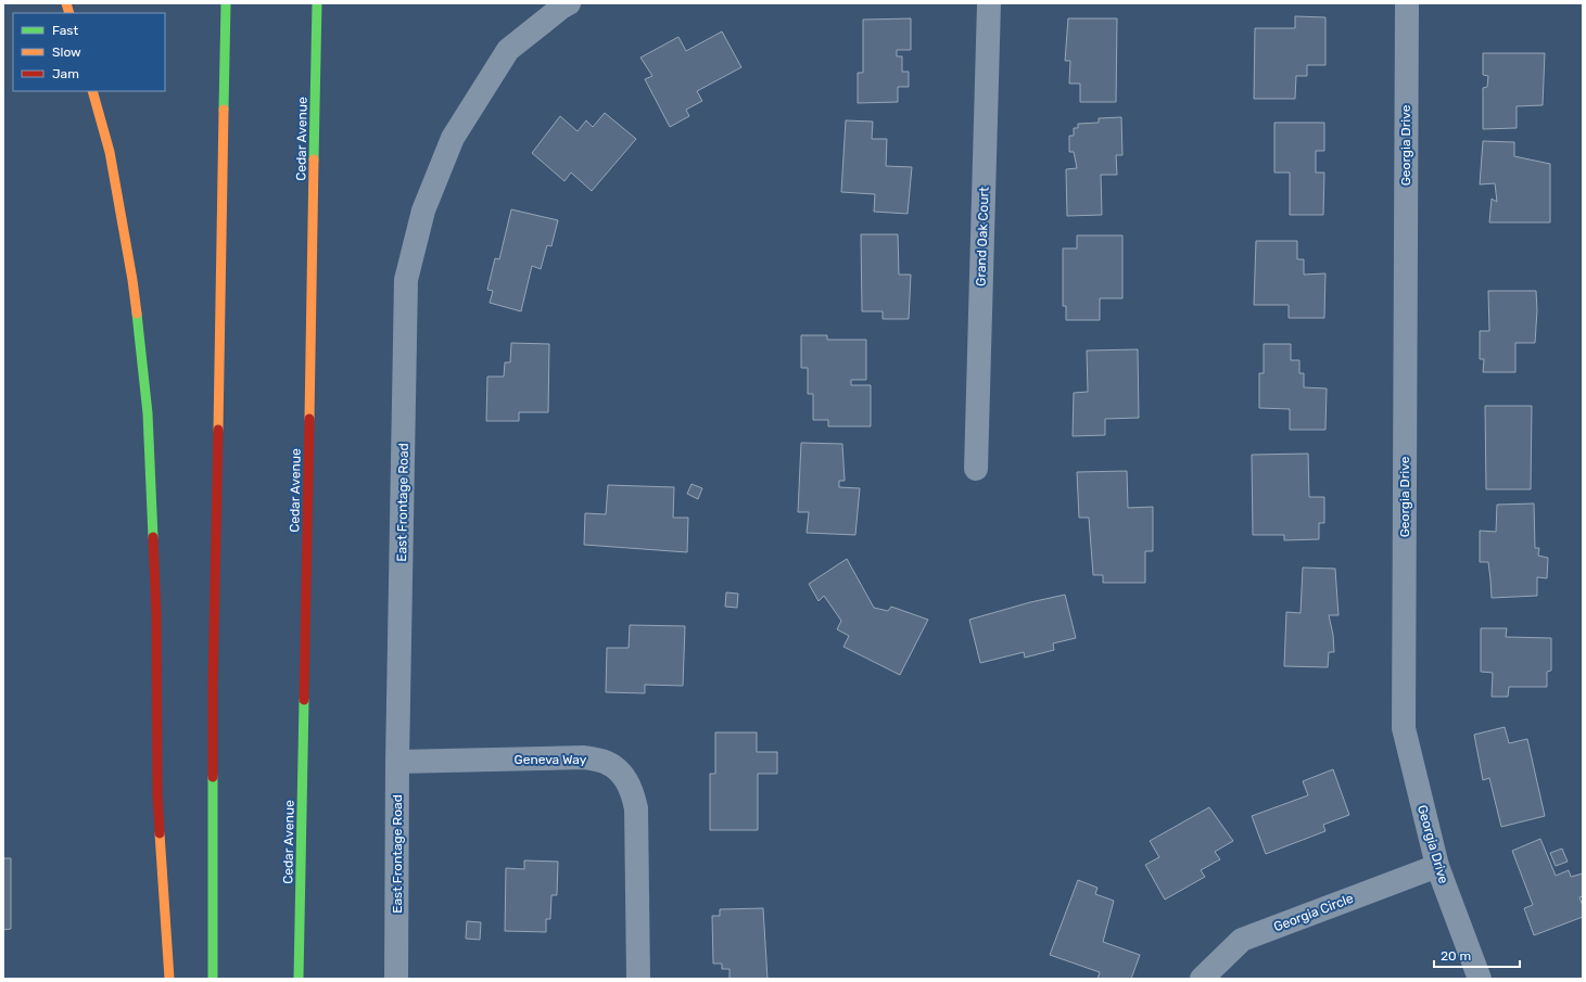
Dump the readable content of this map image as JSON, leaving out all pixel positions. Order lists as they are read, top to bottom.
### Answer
{
  "streets": {
    "highway": ["Cedar Avenue"],
    "street": [
      "Georgia Drive",
      "Grand Oak Court",
      "East Frontage Road",
      "Geneva Way",
      "Georgia Circle"
    ]
  },
  "crossings": [
    ["Georgia Drive", "Georgia Circle"],
    ["East Frontage Road", "Geneva Way"]
  ],
  "legend": ["Fast", "Slow", "Jam"],
  "scale_bar": "20 m"
}
